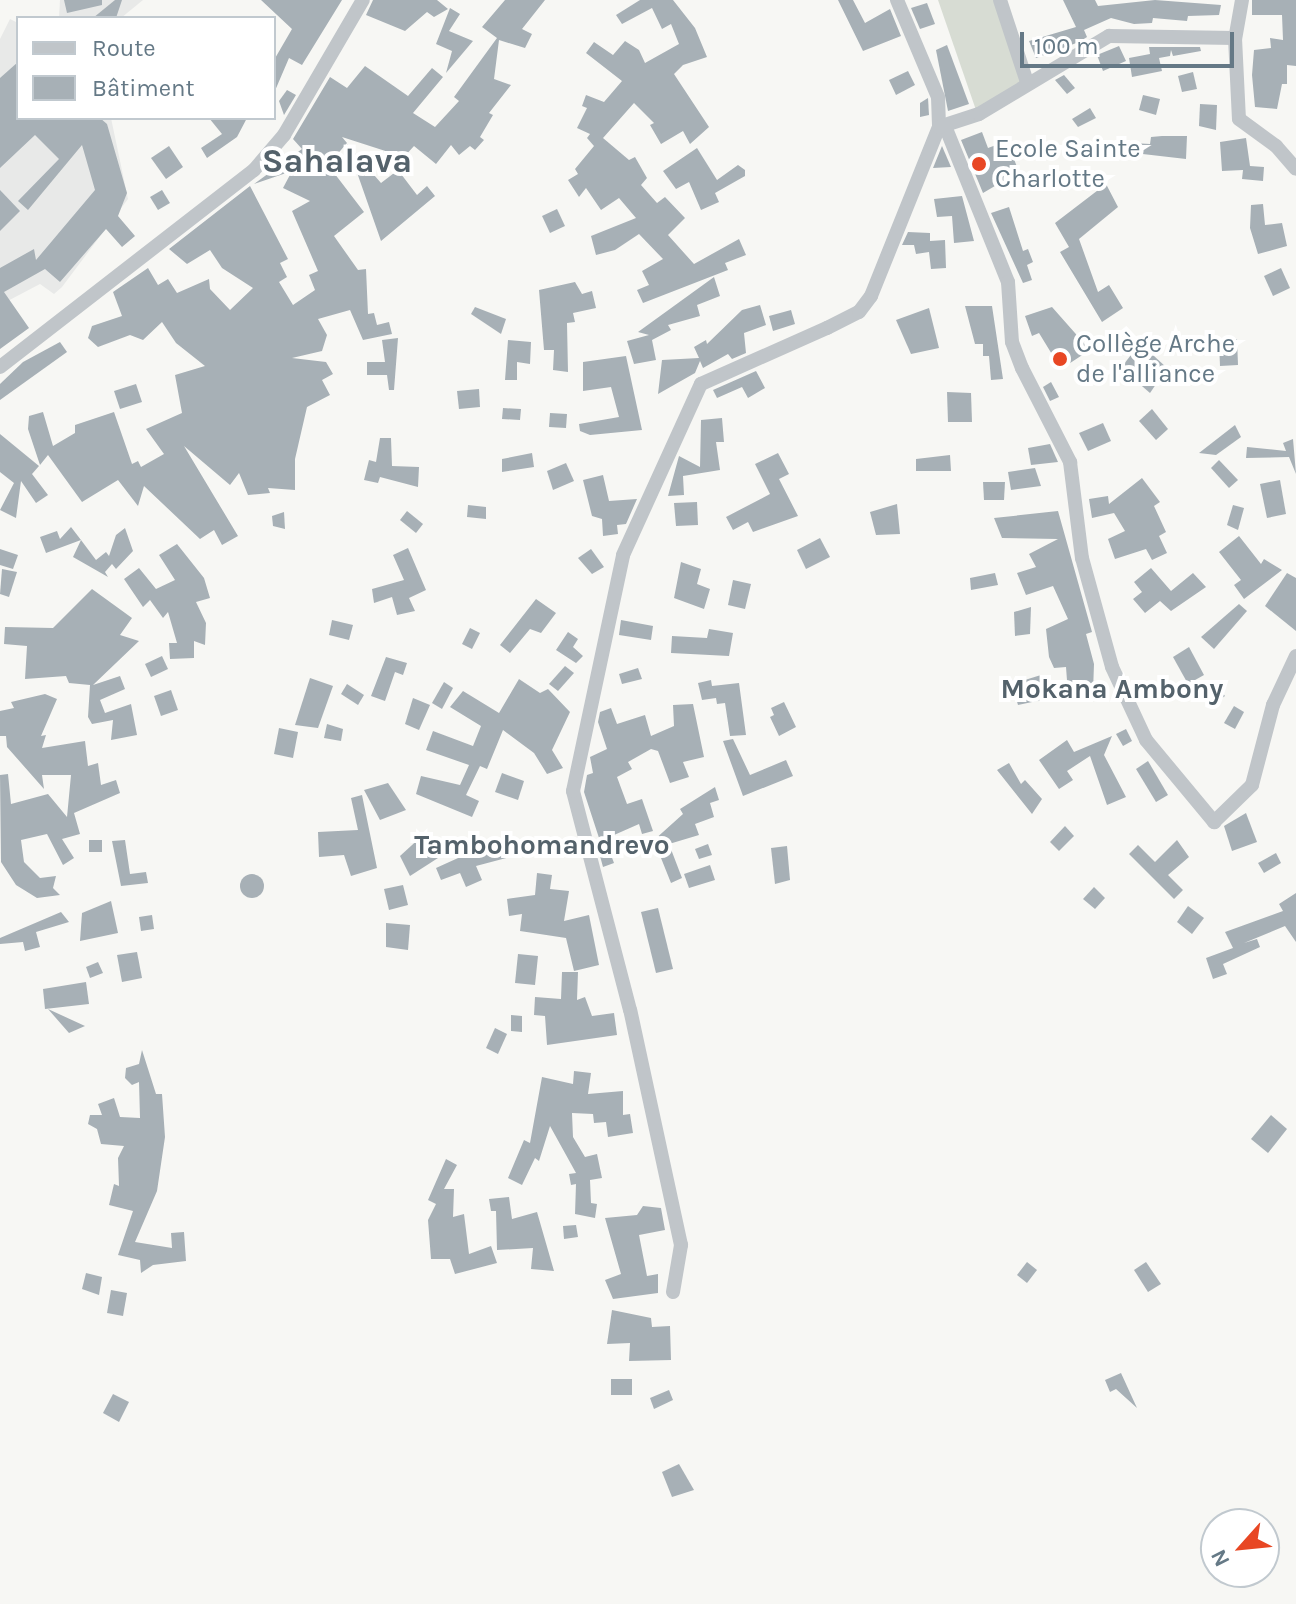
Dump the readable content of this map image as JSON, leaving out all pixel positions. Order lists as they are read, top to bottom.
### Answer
{
  "districts": ["Sahalava", "Mokana Ambony", "Tambohomandrevo"],
  "places": ["Ecole Sainte Charlotte", "Collège Arche de l'alliance"],
  "legend": ["Route", "Bâtiment"],
  "scale_bar": "100 m",
  "north": "bottom left"
}
